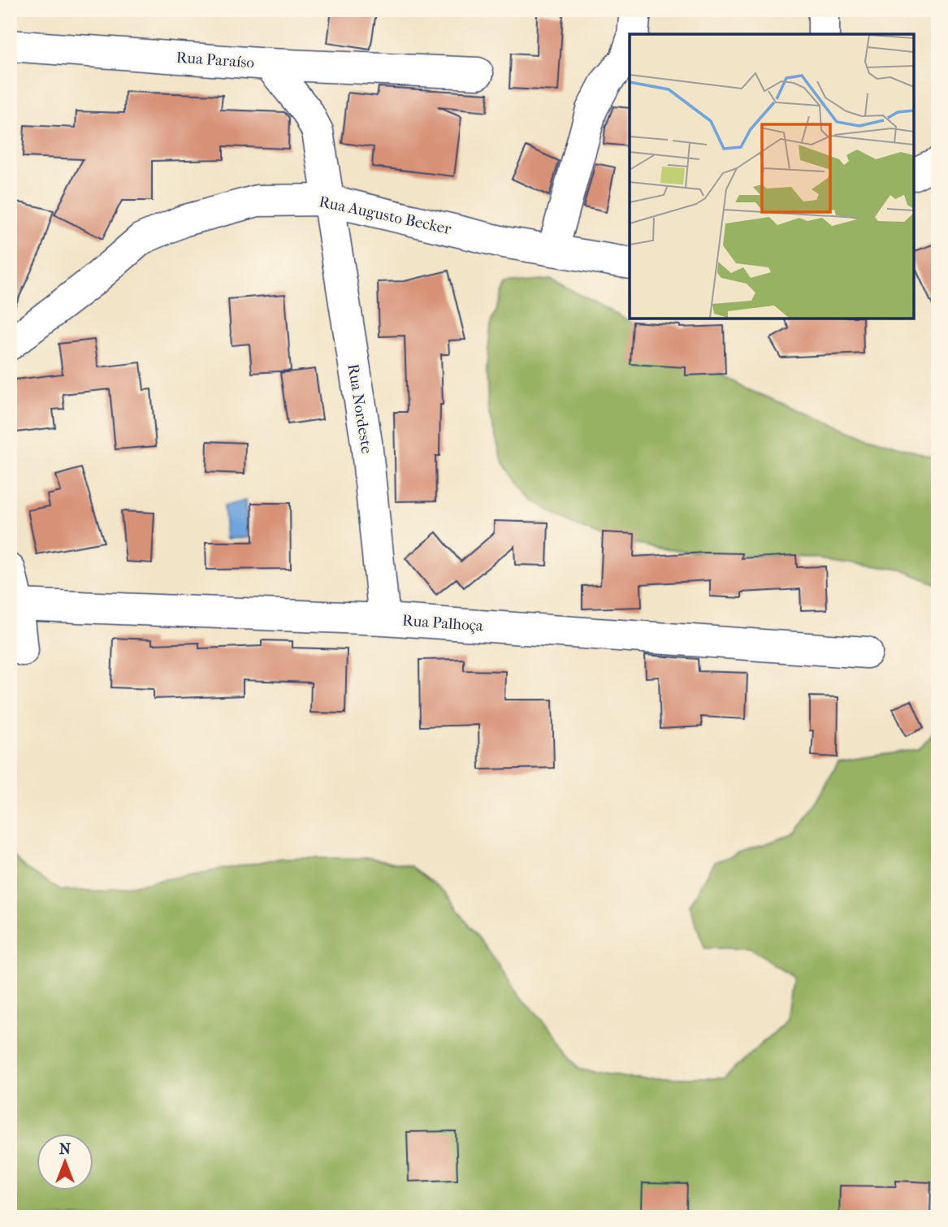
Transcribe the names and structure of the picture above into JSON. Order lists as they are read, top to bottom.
{
  "streets": {
    "street": [
      "Rua Paraíso",
      "Rua Augusto Becker",
      "Rua Nordeste",
      "Rua Palhoça"
    ]
  },
  "crossings": [
    ["Rua Paraíso", "Rua Augusto Becker"],
    ["Rua Paraíso", "Rua Nordeste"],
    ["Rua Augusto Becker", "Rua Nordeste"],
    ["Rua Nordeste", "Rua Palhoça"]
  ],
  "north": "top"
}
